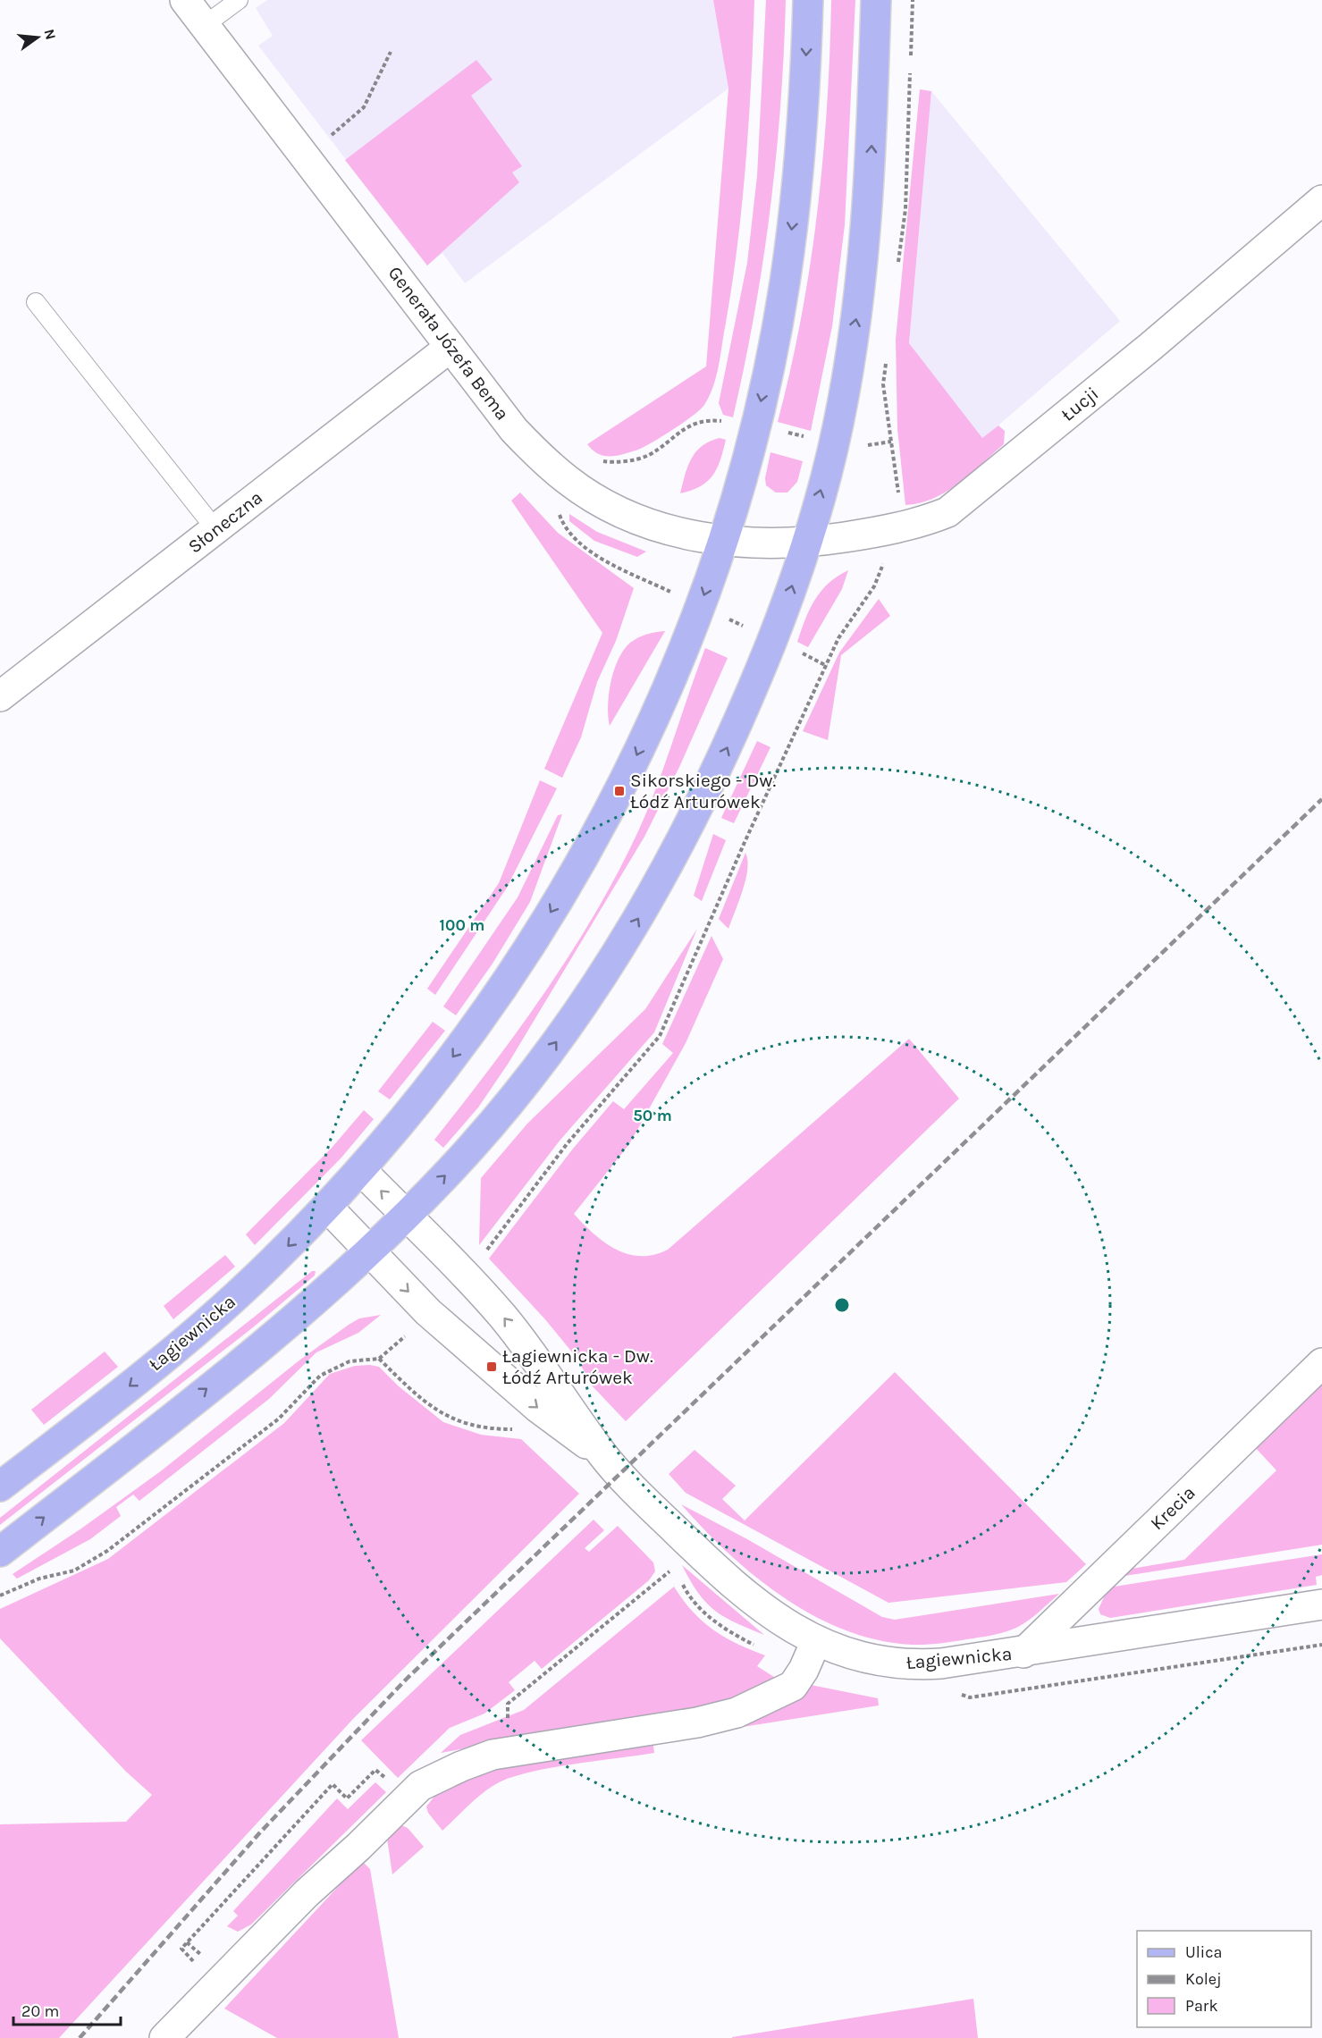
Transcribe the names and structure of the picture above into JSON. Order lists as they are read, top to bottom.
{
  "streets": {
    "main road": ["Łagiewnicka"],
    "street": [
      "Generała Józefa Bema",
      "Łucji",
      "Słoneczna",
      "Krecia"
    ]
  },
  "crossings": [
    ["Generała Józefa Bema", "Łucji"],
    ["Generała Józefa Bema", "Słoneczna"],
    ["Łagiewnicka", "Krecia"]
  ],
  "places": {
    "transit": ["Sikorskiego - Dw. Łódź Arturówek", "Łagiewnicka - Dw. Łódź Arturówek"]
  },
  "legend": ["Ulica", "Kolej", "Park"],
  "scale_bar": "20 m",
  "north": "right",
  "rings": ["100 m", "50 m"]
}
